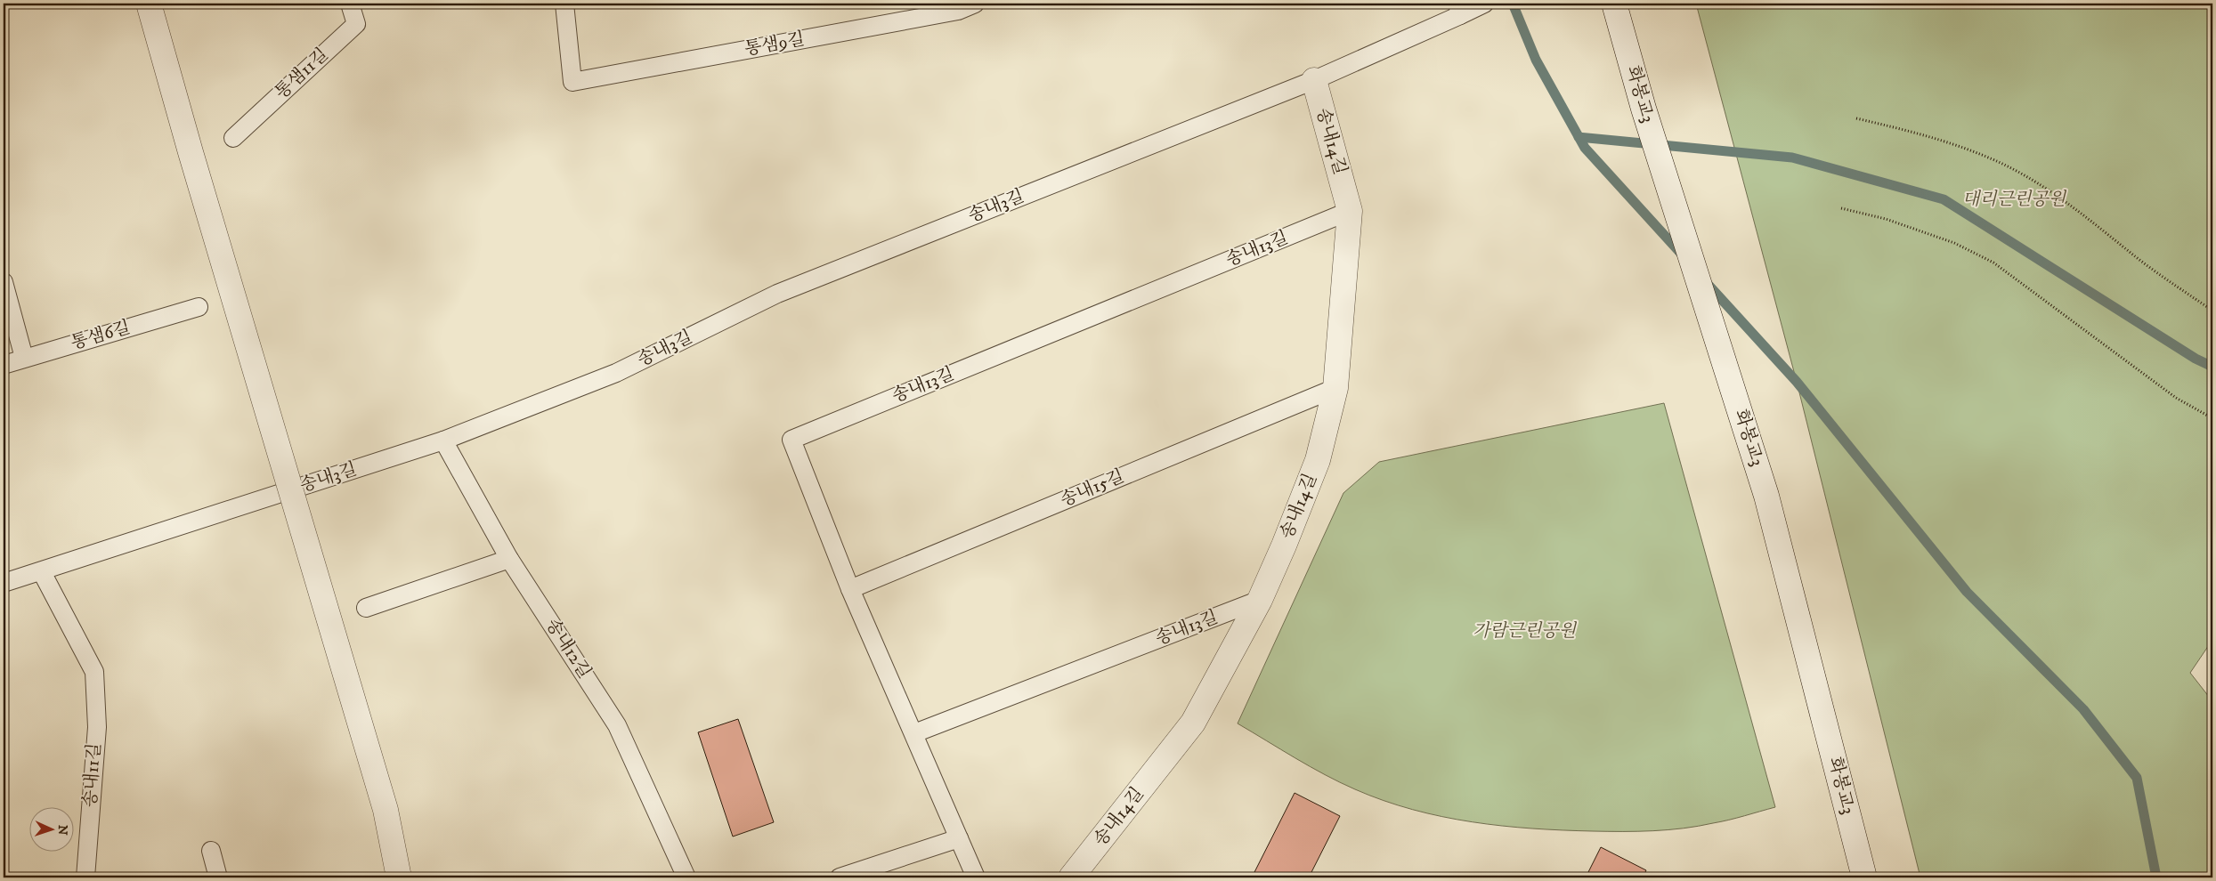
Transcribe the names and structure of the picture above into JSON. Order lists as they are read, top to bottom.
{
  "streets": {
    "street": ["화봉교3", "송내14길"],
    "lane": [
      "통샘9길",
      "통샘11길",
      "송내3길",
      "송내13길",
      "통샘6길",
      "송내15길",
      "송내12길",
      "송내11길"
    ]
  },
  "crossings": [
    ["송내14길", "송내3길"],
    ["송내14길", "송내13길"],
    ["송내14길", "송내15길"],
    ["송내3길", "송내12길"],
    ["송내3길", "송내11길"],
    ["송내13길", "송내15길"]
  ],
  "parks": ["대리근린공원", "가람근린공원"],
  "north": "right"
}
